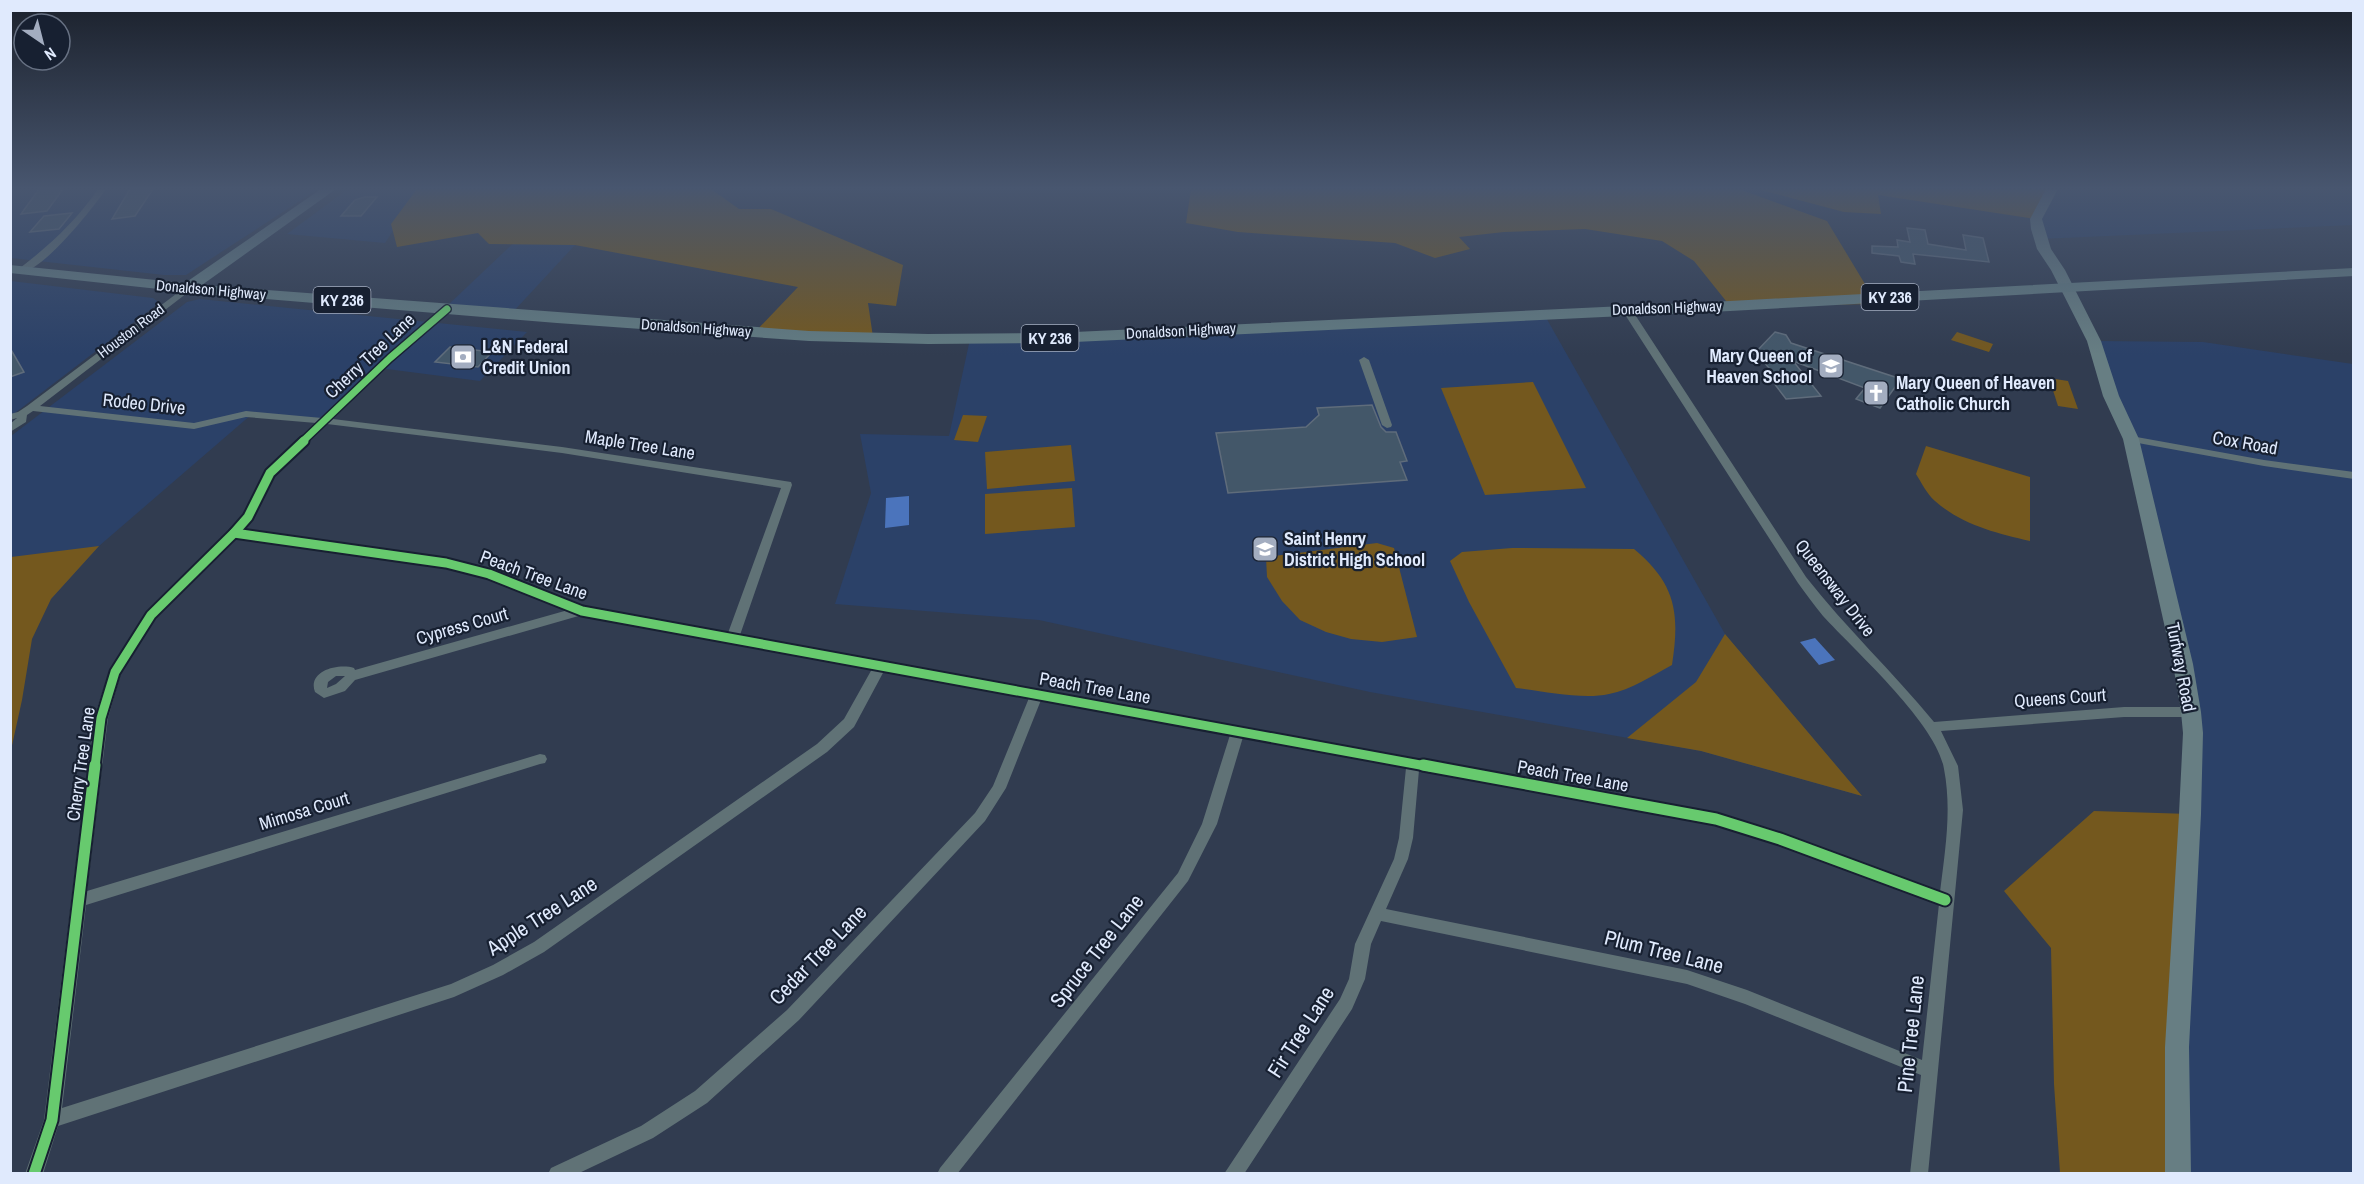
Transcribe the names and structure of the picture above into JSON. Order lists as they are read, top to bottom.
{
  "streets": {
    "main road": [
      "Donaldson Highway",
      "KY 236",
      "Houston Road",
      "Turfway Road"
    ],
    "street": [
      "Cherry Tree Lane",
      "Rodeo Drive",
      "Cox Road",
      "Maple Tree Lane",
      "Peach Tree Lane",
      "Queensway Drive",
      "Cypress Court",
      "Queens Court",
      "Mimosa Court",
      "Apple Tree Lane",
      "Spruce Tree Lane",
      "Plum Tree Lane",
      "Cedar Tree Lane",
      "Fir Tree Lane",
      "Pine Tree Lane"
    ]
  },
  "crossings": [
    ["Donaldson Highway", "Houston Road"],
    ["Donaldson Highway", "Cherry Tree Lane"],
    ["Donaldson Highway", "Queensway Drive"],
    ["Donaldson Highway", "Turfway Road"],
    ["Houston Road", "Rodeo Drive"],
    ["Cherry Tree Lane", "Rodeo Drive"],
    ["Cherry Tree Lane", "Maple Tree Lane"],
    ["Cherry Tree Lane", "Peach Tree Lane"],
    ["Cherry Tree Lane", "Mimosa Court"],
    ["Cherry Tree Lane", "Apple Tree Lane"],
    ["Rodeo Drive", "Maple Tree Lane"],
    ["Cox Road", "Turfway Road"],
    ["Maple Tree Lane", "Peach Tree Lane"],
    ["Peach Tree Lane", "Queensway Drive"],
    ["Peach Tree Lane", "Cypress Court"],
    ["Peach Tree Lane", "Apple Tree Lane"],
    ["Peach Tree Lane", "Spruce Tree Lane"],
    ["Peach Tree Lane", "Cedar Tree Lane"],
    ["Peach Tree Lane", "Fir Tree Lane"],
    ["Peach Tree Lane", "Pine Tree Lane"],
    ["Queensway Drive", "Queens Court"],
    ["Queensway Drive", "Pine Tree Lane"],
    ["Turfway Road", "Queens Court"],
    ["Plum Tree Lane", "Fir Tree Lane"],
    ["Plum Tree Lane", "Pine Tree Lane"]
  ],
  "places": {
    "bank": ["L&N Federal Credit Union"],
    "school or university": ["Mary Queen of Heaven School", "Saint Henry District High School"],
    "church": ["Mary Queen of Heaven Catholic Church"]
  },
  "north": "bottom right"
}
